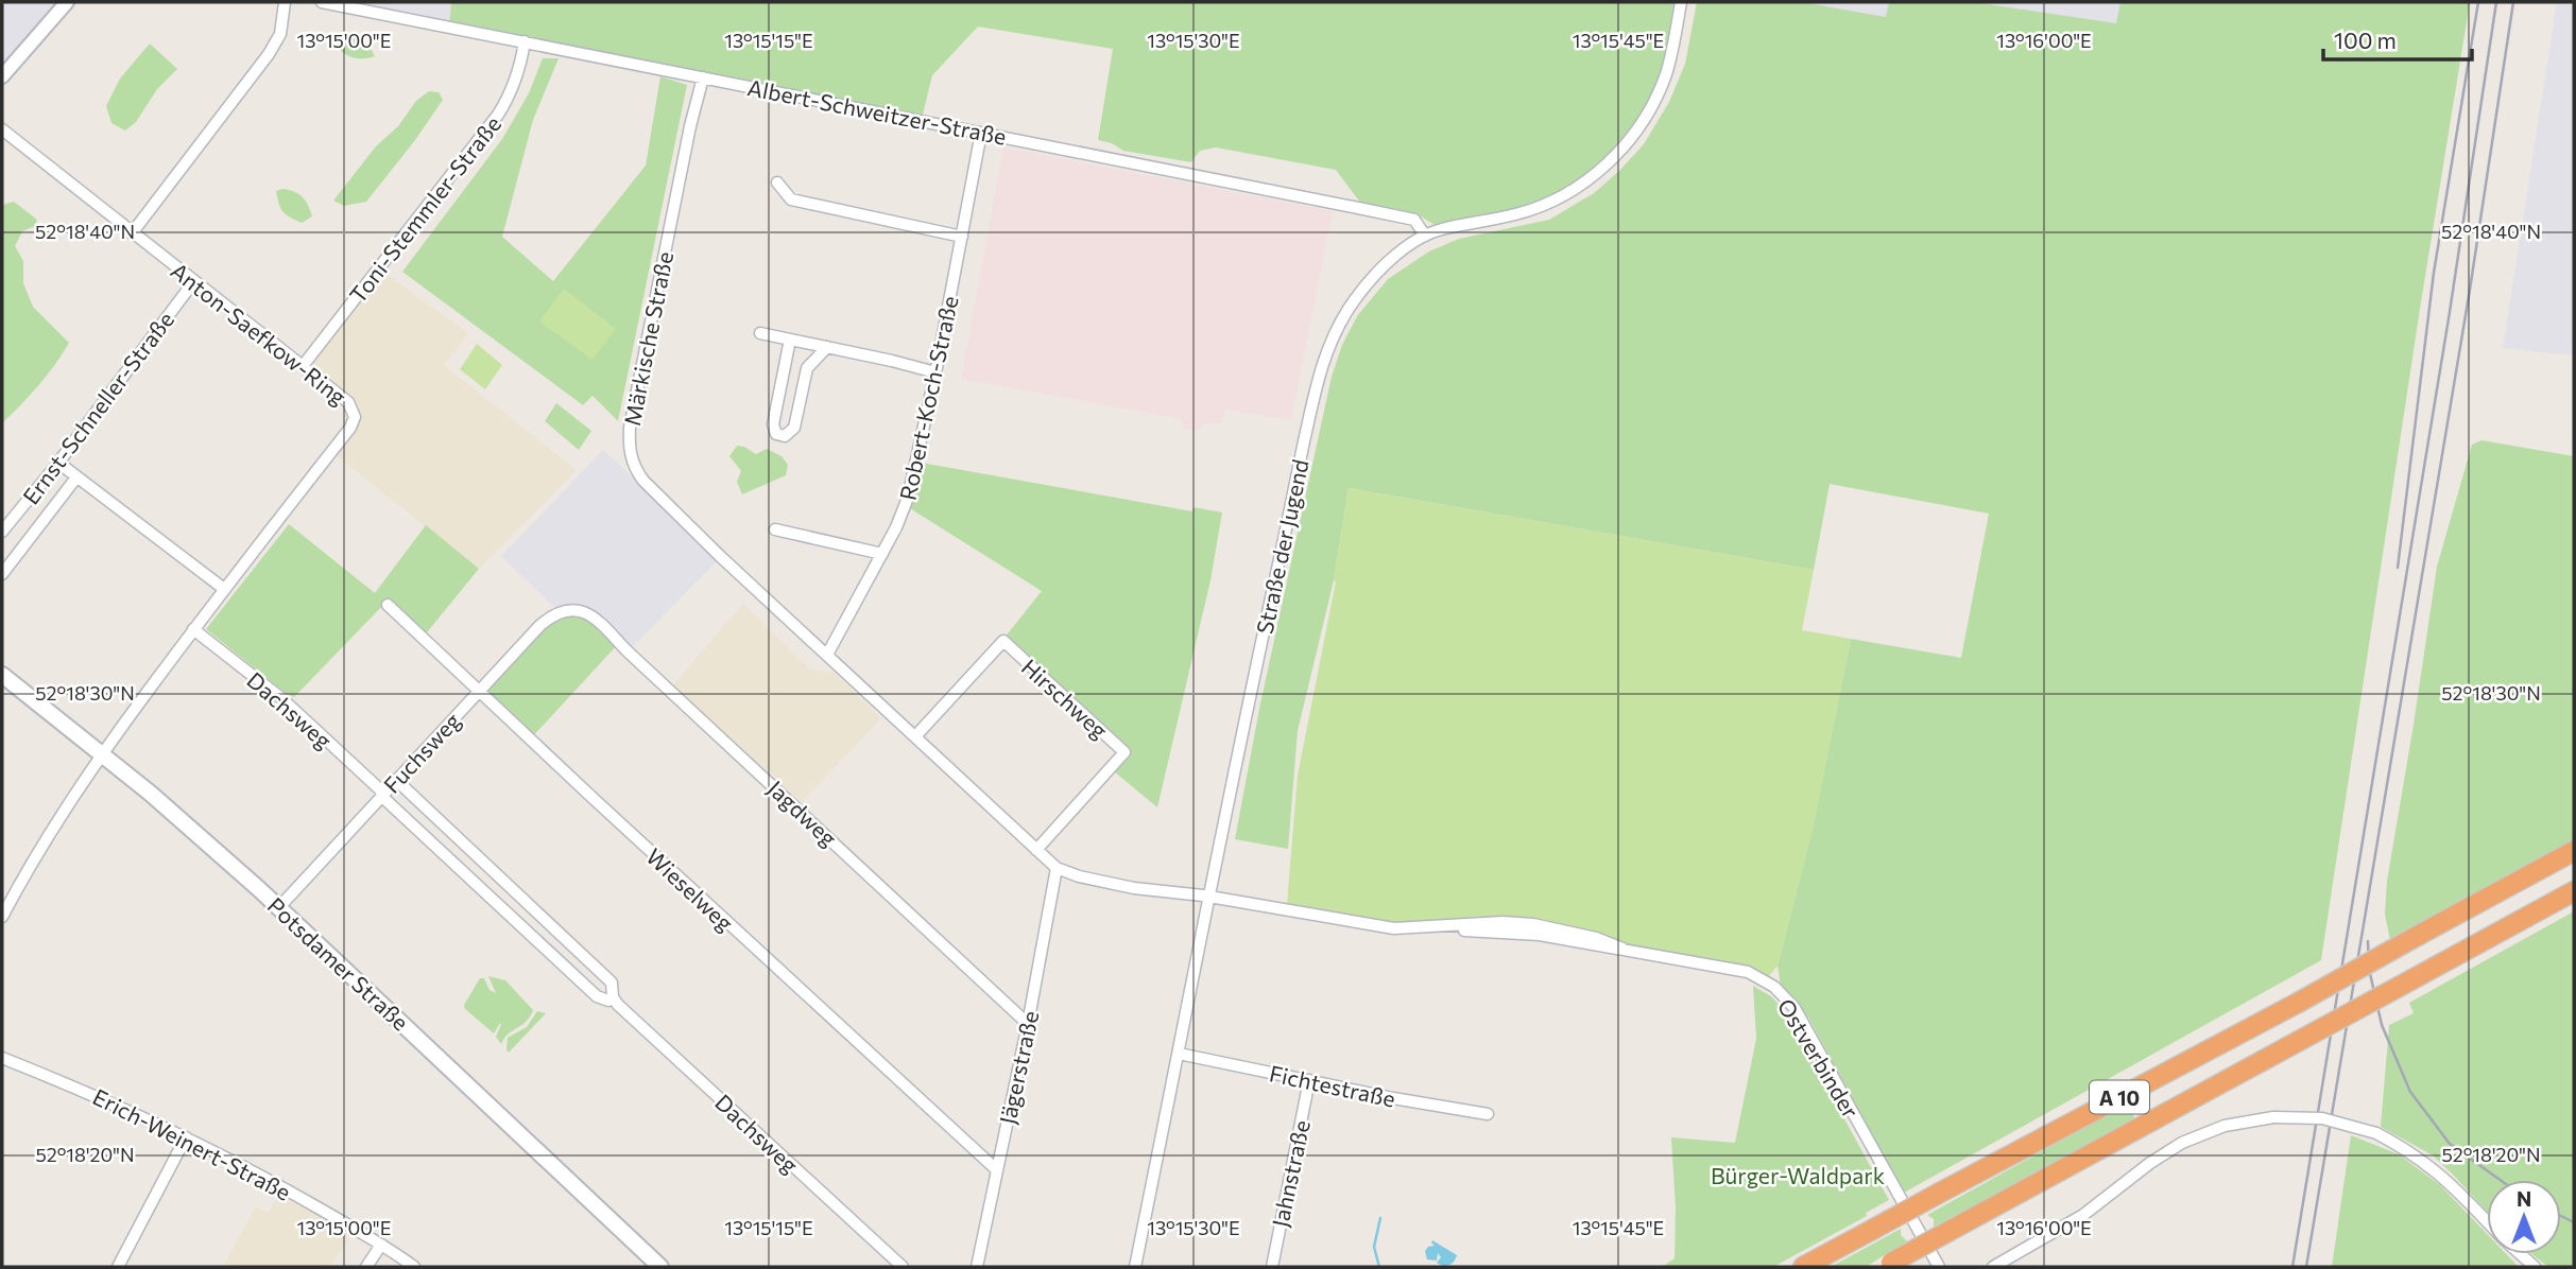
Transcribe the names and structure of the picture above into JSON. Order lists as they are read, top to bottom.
{
  "streets": {
    "highway": ["A 10"],
    "main road": ["Potsdamer Straße"],
    "street": [
      "Albert-Schweitzer-Straße",
      "Toni-Stemmler-Straße",
      "Anton-Saefkow-Ring",
      "Märkische Straße",
      "Robert-Koch-Straße",
      "Ernst-Schneller-Straße",
      "Straße der Jugend",
      "Hirschweg",
      "Dachsweg",
      "Fuchsweg",
      "Jagdweg",
      "Wieselweg",
      "Ostverbinder",
      "Jägerstraße",
      "Fichtestraße",
      "Erich-Weinert-Straße",
      "Jahnstraße"
    ]
  },
  "crossings": [
    ["Albert-Schweitzer-Straße", "Toni-Stemmler-Straße"],
    ["Albert-Schweitzer-Straße", "Märkische Straße"],
    ["Albert-Schweitzer-Straße", "Robert-Koch-Straße"],
    ["Albert-Schweitzer-Straße", "Straße der Jugend"],
    ["Toni-Stemmler-Straße", "Anton-Saefkow-Ring"],
    ["Anton-Saefkow-Ring", "Ernst-Schneller-Straße"],
    ["Anton-Saefkow-Ring", "Dachsweg"],
    ["Anton-Saefkow-Ring", "Potsdamer Straße"],
    ["Märkische Straße", "Robert-Koch-Straße"],
    ["Straße der Jugend", "Ostverbinder"],
    ["Straße der Jugend", "Fichtestraße"],
    ["Dachsweg", "Fuchsweg"],
    ["Fuchsweg", "Jagdweg"],
    ["Fuchsweg", "Wieselweg"],
    ["Fuchsweg", "Potsdamer Straße"],
    ["Jagdweg", "Jägerstraße"],
    ["Wieselweg", "Jägerstraße"],
    ["Fichtestraße", "Jahnstraße"]
  ],
  "parks": ["Bürger-Waldpark"],
  "scale_bar": "100 m",
  "north": "top",
  "coordinates": [
    "13°15'00\"E",
    "13°15'15\"E",
    "13°15'30\"E",
    "13°15'45\"E",
    "13°16'00\"E",
    "52°18'40\"N",
    "52°18'30\"N",
    "52°18'20\"N"
  ]
}
